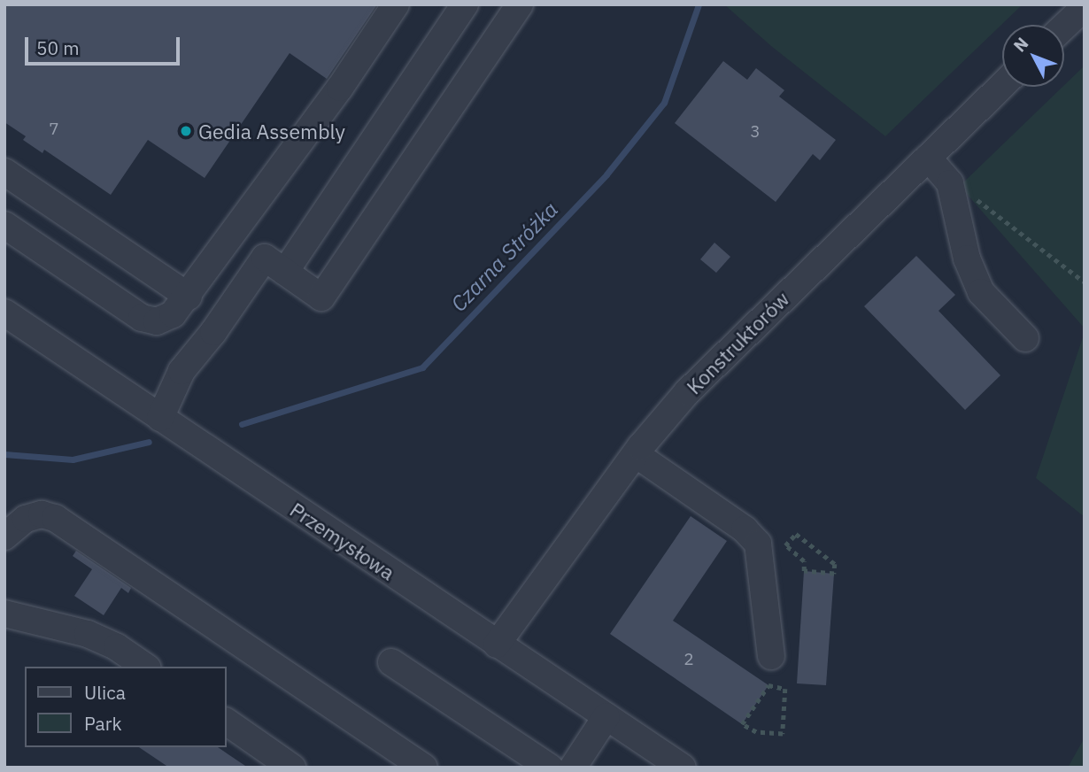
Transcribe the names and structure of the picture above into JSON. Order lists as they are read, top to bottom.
{
  "streets": {
    "street": ["Konstruktorów", "Przemysłowa"]
  },
  "crossings": [
    ["Konstruktorów", "Przemysłowa"]
  ],
  "water": ["Czarna Stróżka"],
  "places": ["Gedia Assembly"],
  "house_numbers": ["7", "3", "2"],
  "legend": ["Ulica", "Park"],
  "scale_bar": "50 m",
  "north": "top left"
}
